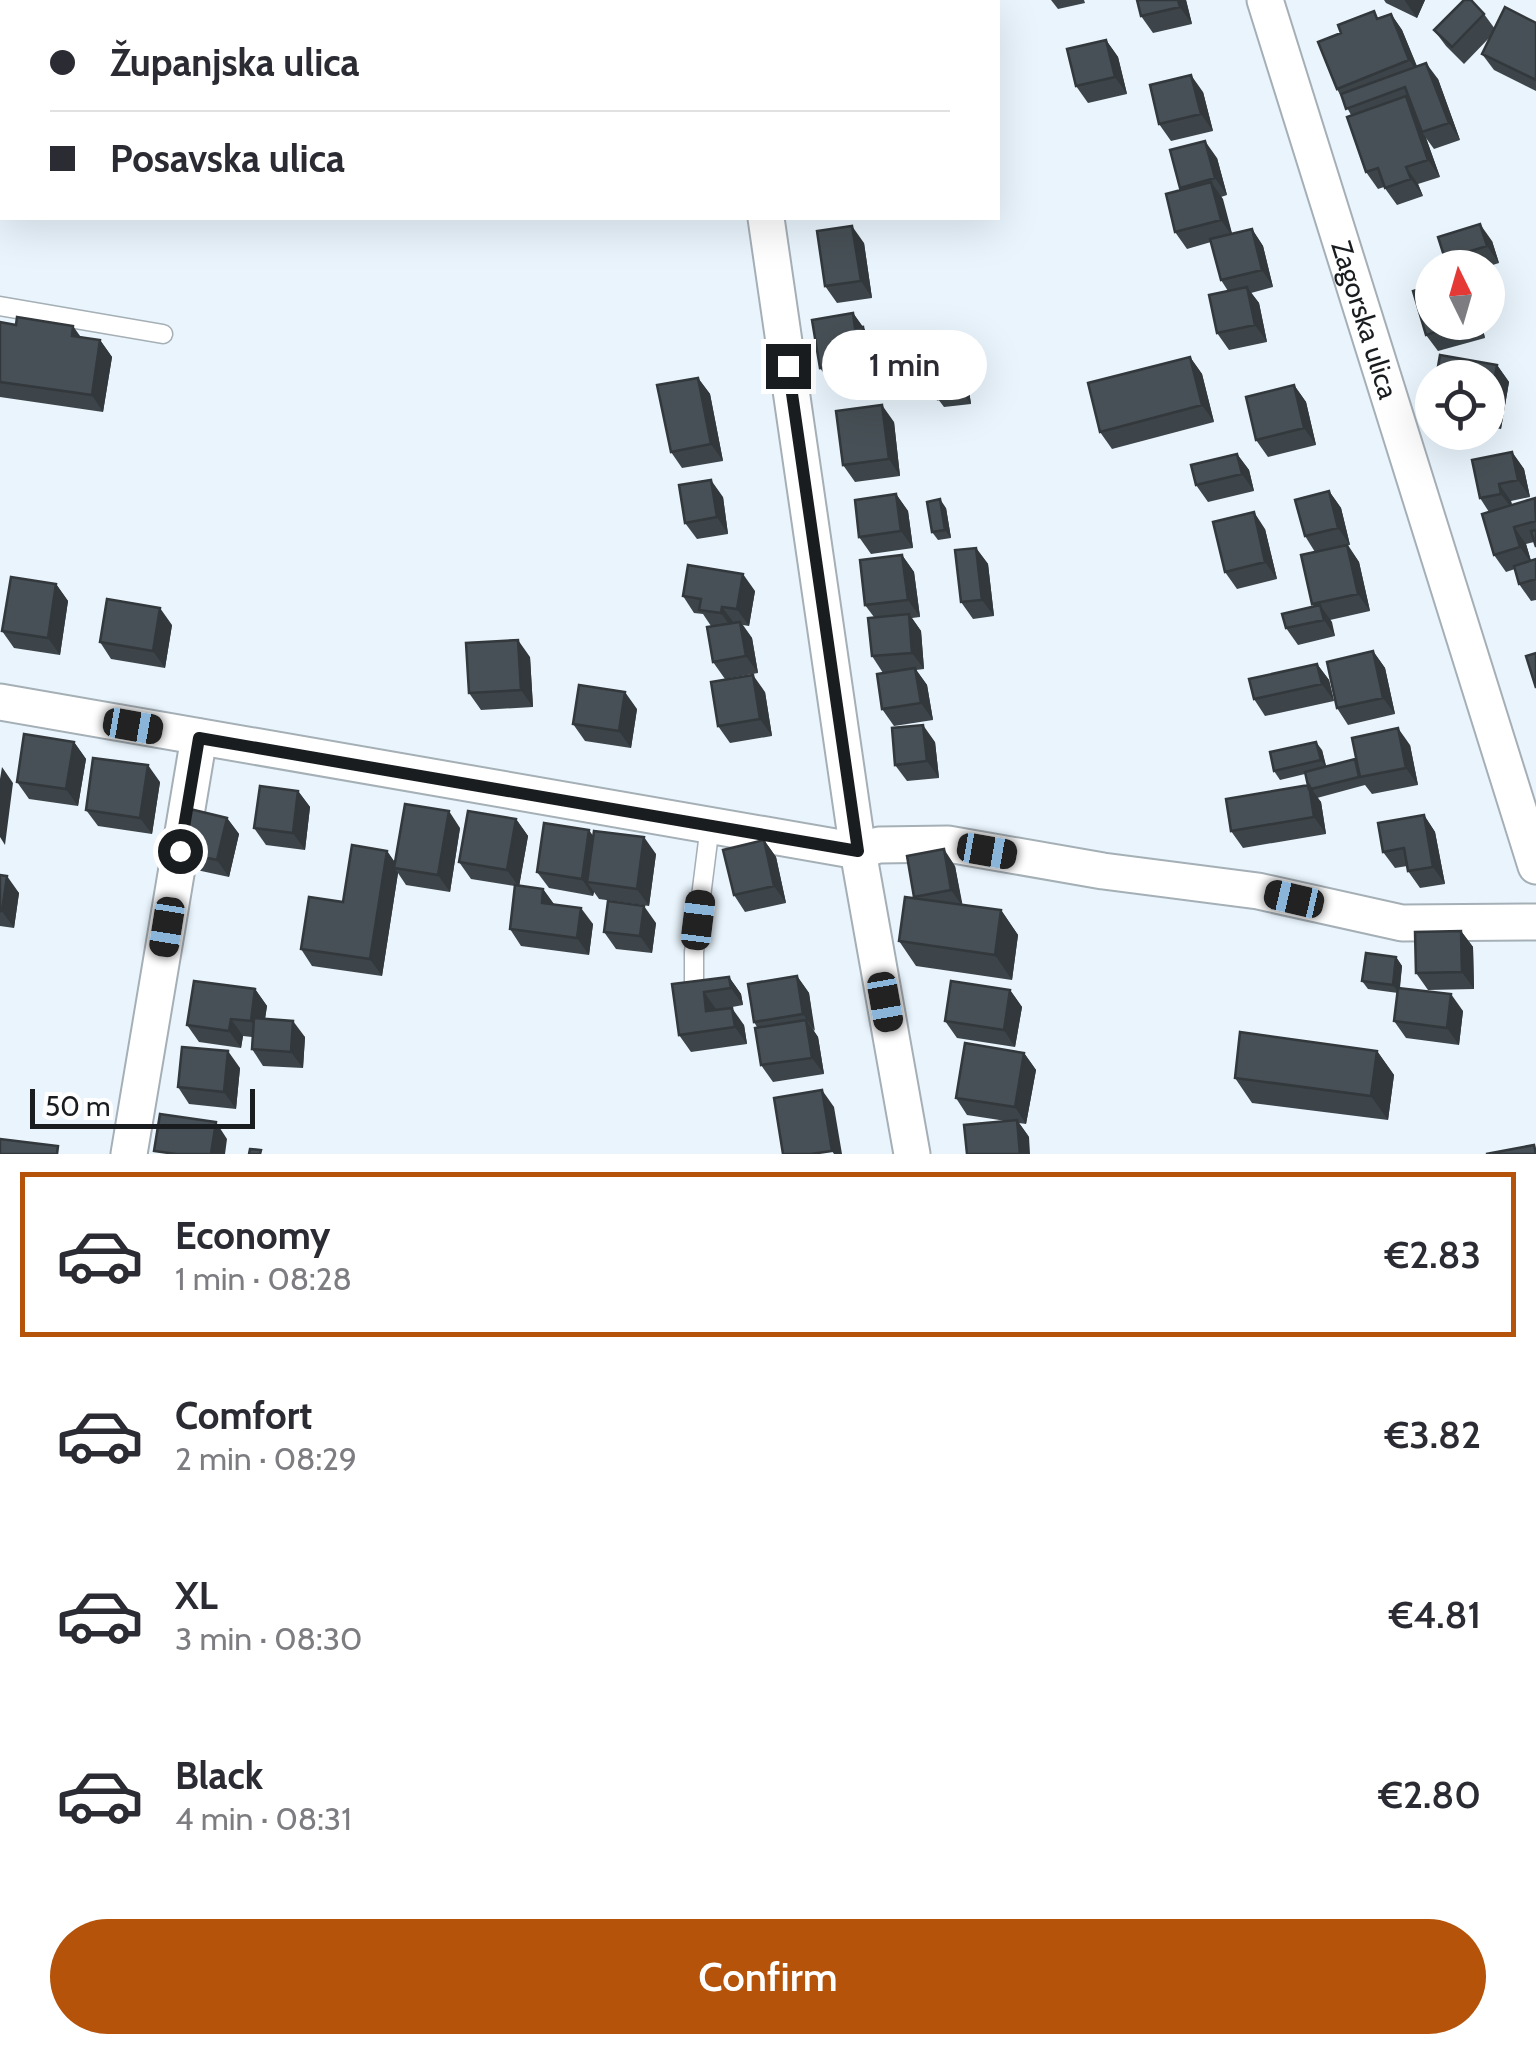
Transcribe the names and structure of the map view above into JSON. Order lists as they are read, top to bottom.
{
  "streets": {
    "street": ["Zagorska ulica"]
  },
  "scale_bar": "50 m",
  "north": "top",
  "page": {
    "banner": ["Županjska ulica", "Posavska ulica"],
    "bubble": "1 min",
    "scale": "50 m",
    "list": [
      {
        "name": "Economy",
        "note": "1 min · 08:28",
        "value": "€2.83"
      },
      {
        "name": "Comfort",
        "note": "2 min · 08:29",
        "value": "€3.82"
      },
      {
        "name": "XL",
        "note": "3 min · 08:30",
        "value": "€4.81"
      },
      {
        "name": "Black",
        "note": "4 min · 08:31",
        "value": "€2.80"
      }
    ],
    "buttons": "Confirm"
  }
}
